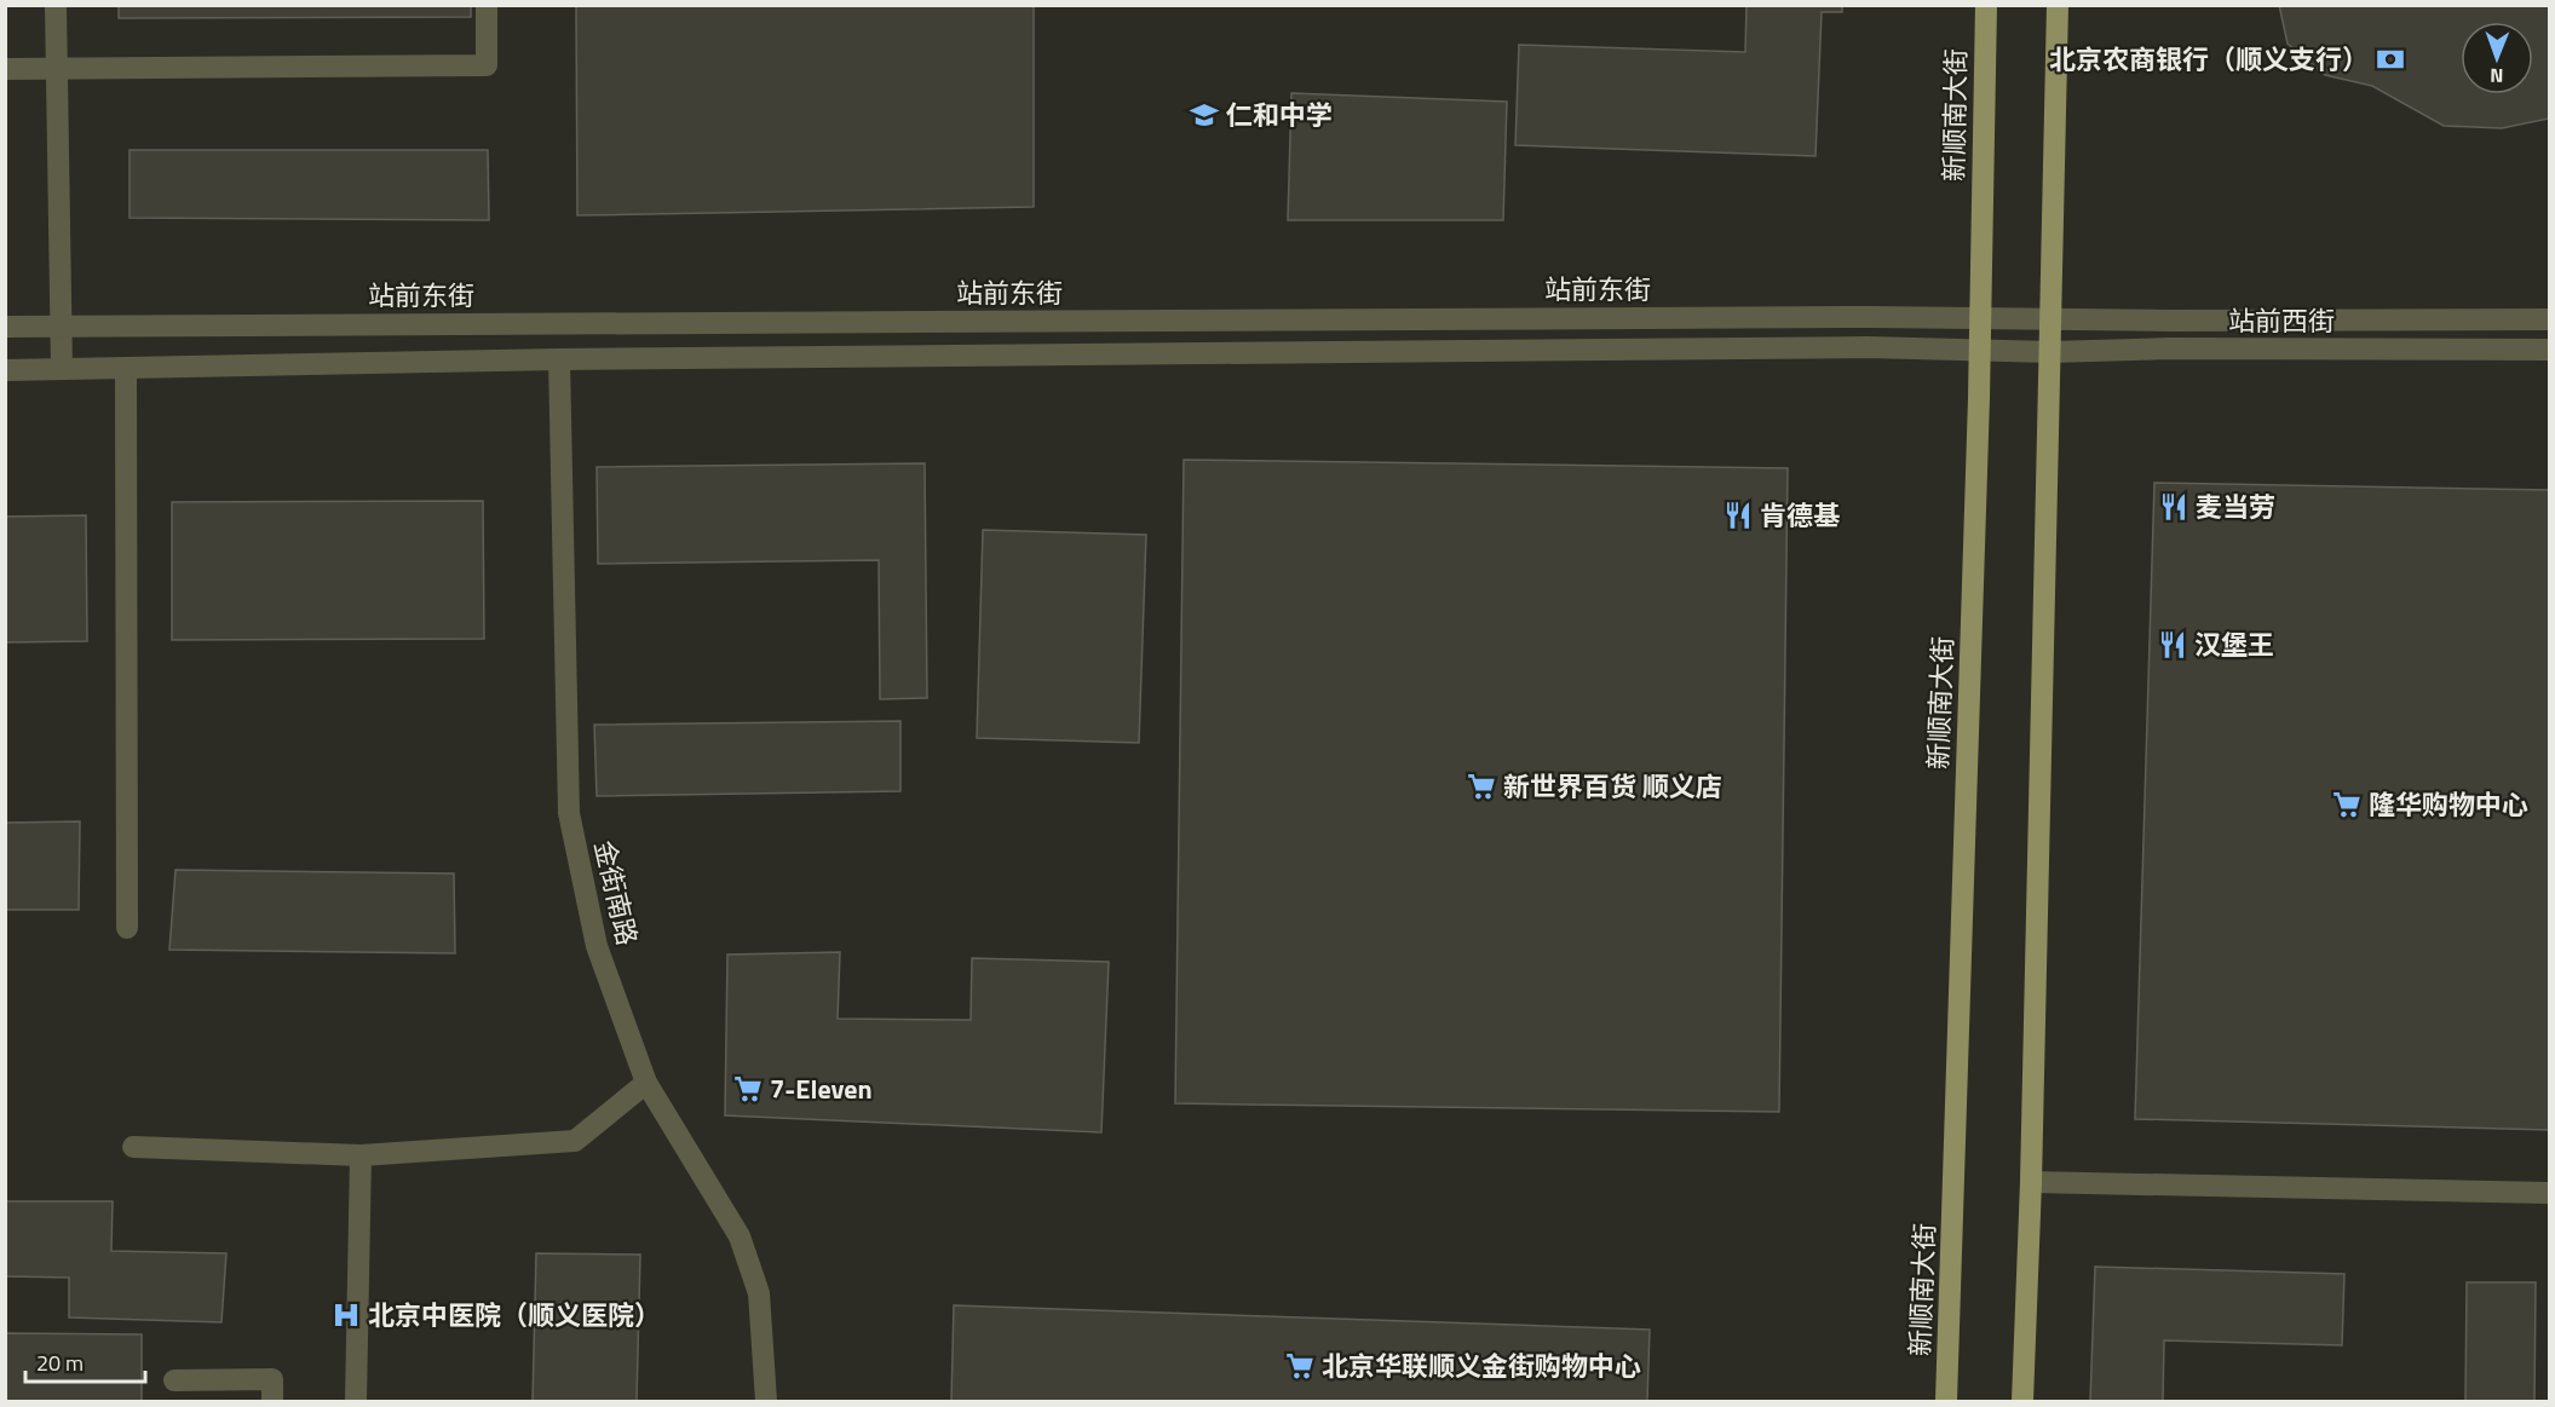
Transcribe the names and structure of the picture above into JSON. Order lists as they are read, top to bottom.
{
  "streets": {
    "main road": ["新顺南大街"],
    "street": ["站前东街", "站前西街", "金街南路"]
  },
  "crossings": [
    ["新顺南大街", "站前东街"],
    ["新顺南大街", "站前西街"],
    ["站前东街", "站前西街"]
  ],
  "places": {
    "bank": ["北京农商银行（顺义支行）"],
    "school or university": ["仁和中学"],
    "restaurant": ["麦当劳", "肯德基", "汉堡王"],
    "supermarket": [
      "新世界百货 顺义店",
      "隆华购物中心",
      "7-Eleven",
      "北京华联顺义金街购物中心"
    ],
    "hospital": ["北京中医院（顺义医院）"]
  },
  "scale_bar": "20 m",
  "north": "bottom"
}
